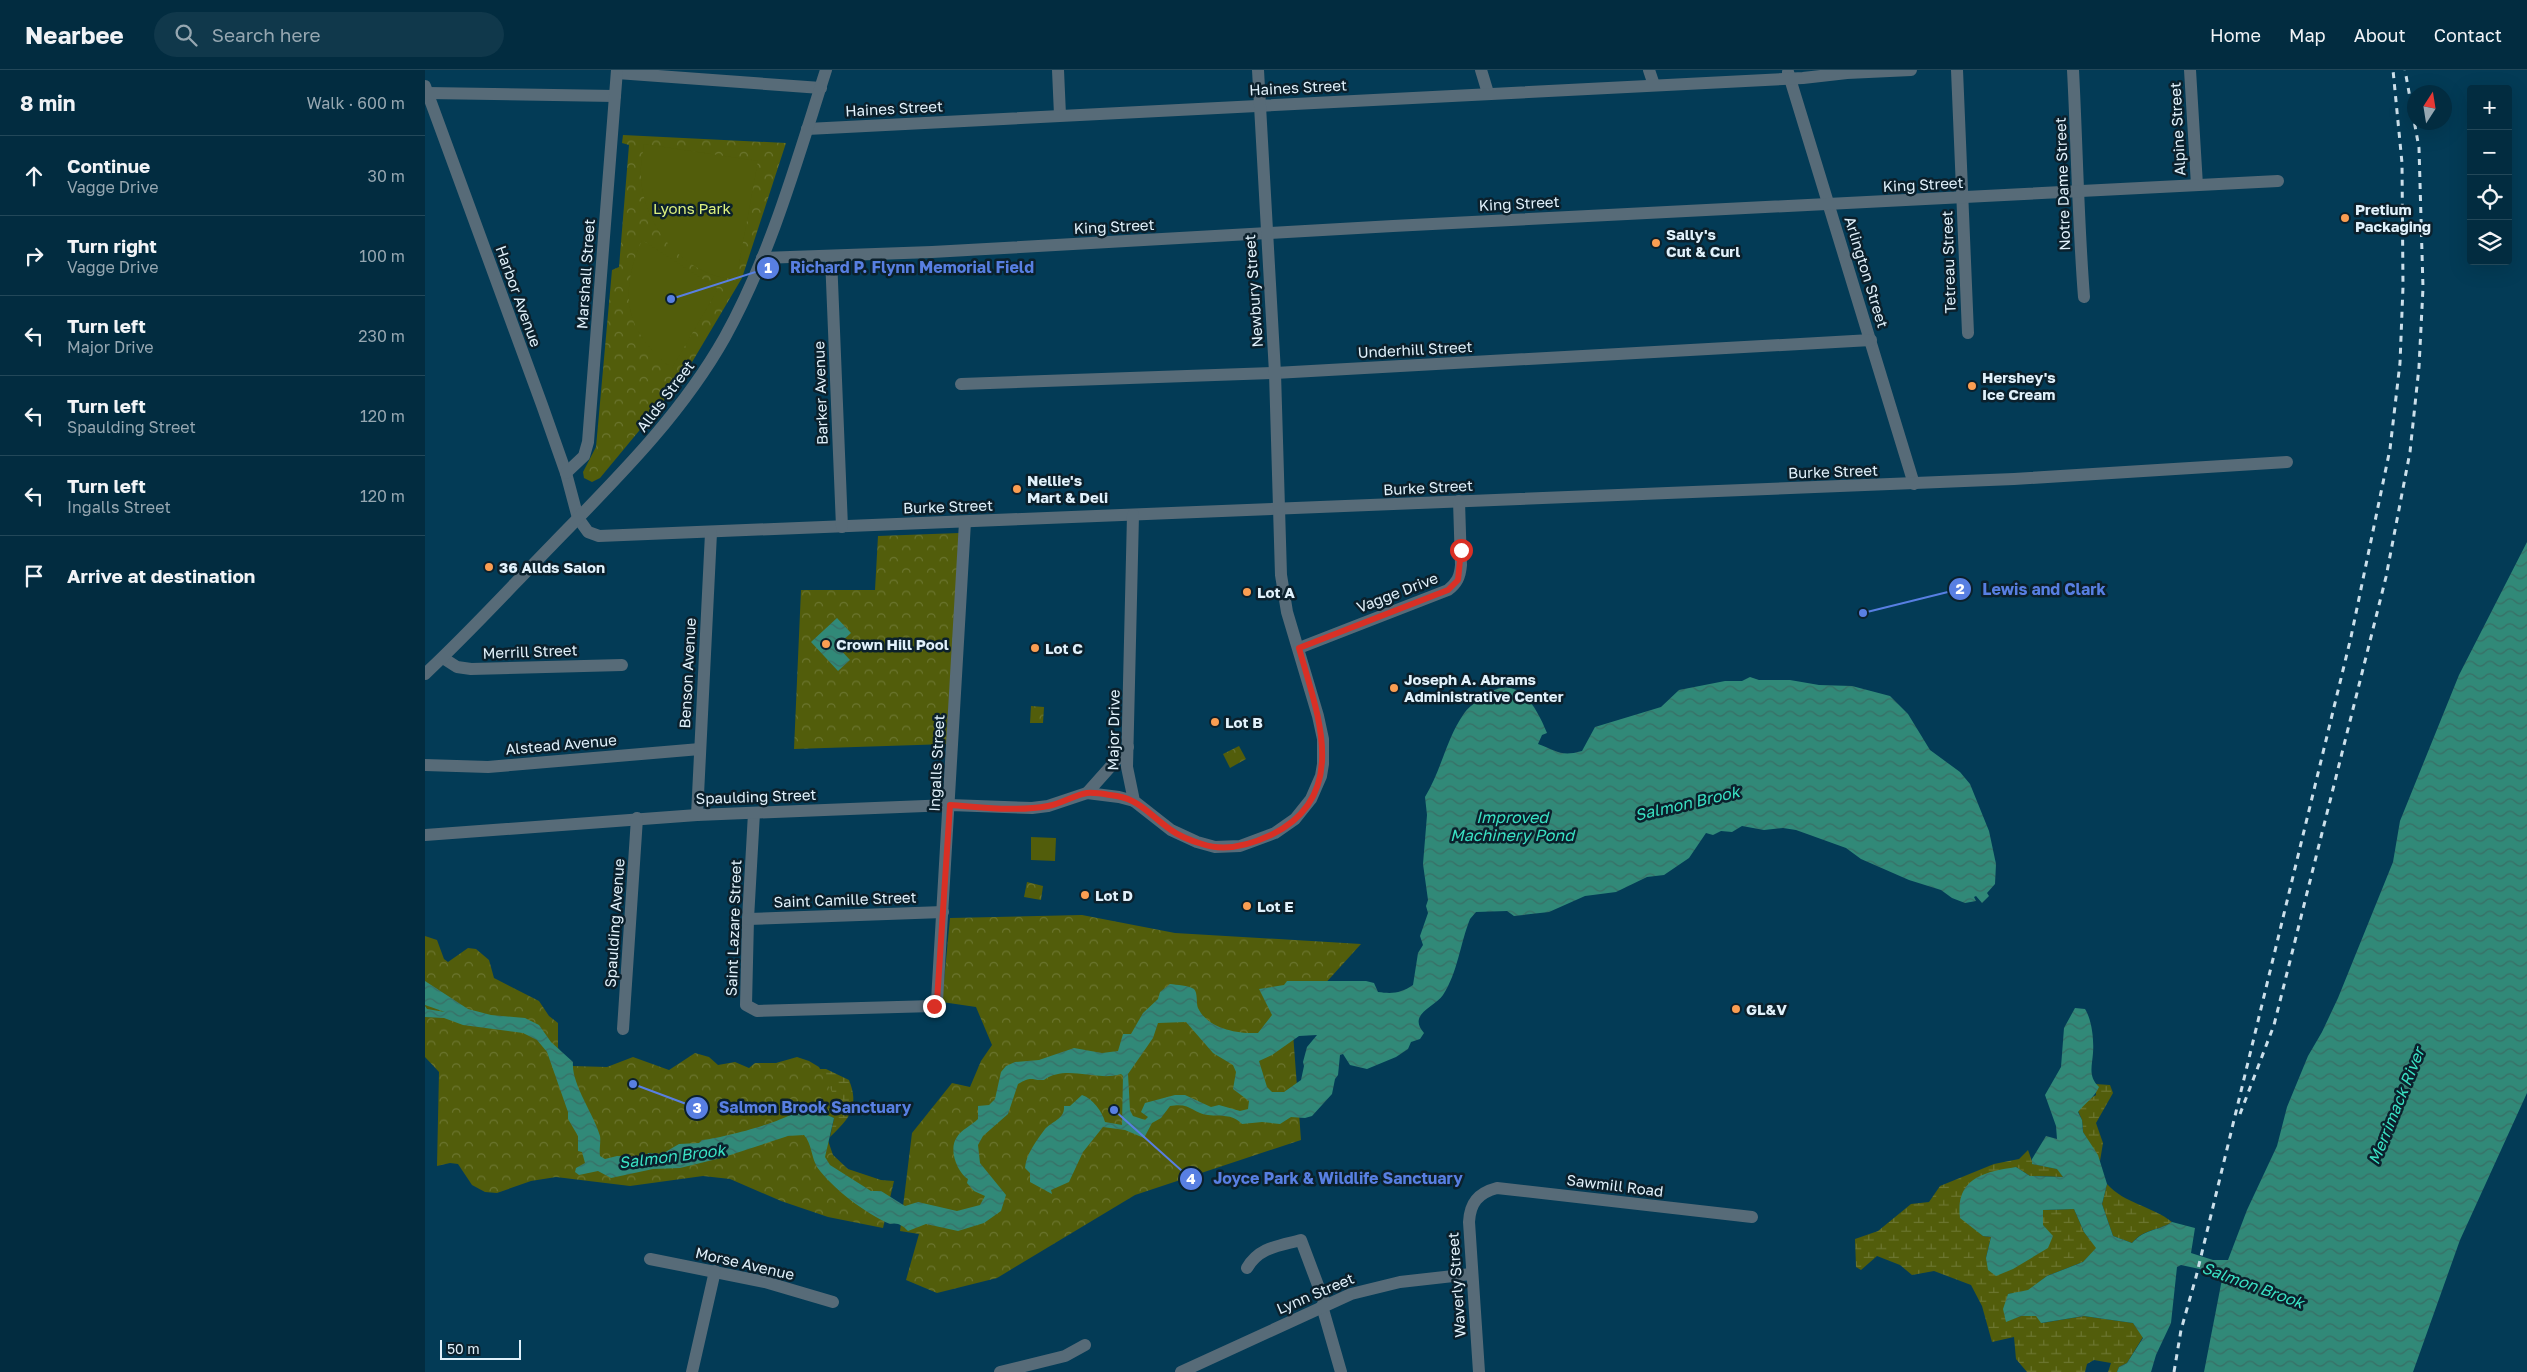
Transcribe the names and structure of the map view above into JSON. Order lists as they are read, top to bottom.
{
  "streets": {
    "street": [
      "Haines Street",
      "Alpine Street",
      "King Street",
      "Notre Dame Street",
      "Tetreau Street",
      "Arlington Street",
      "Marshall Street",
      "Newbury Street",
      "Harbor Avenue",
      "Underhill Street",
      "Barker Avenue",
      "Allds Street",
      "Burke Street",
      "Vagge Drive",
      "Merrill Street",
      "Benson Avenue",
      "Major Drive",
      "Alstead Avenue",
      "Ingalls Street",
      "Spaulding Street",
      "Saint Camille Street",
      "Spaulding Avenue",
      "Saint Lazare Street",
      "Sawmill Road",
      "Morse Avenue",
      "Waverly Street",
      "Lynn Street"
    ]
  },
  "crossings": [
    ["Haines Street", "Arlington Street"],
    ["Haines Street", "Newbury Street"],
    ["Haines Street", "Allds Street"],
    ["Alpine Street", "King Street"],
    ["King Street", "Notre Dame Street"],
    ["King Street", "Tetreau Street"],
    ["King Street", "Arlington Street"],
    ["King Street", "Newbury Street"],
    ["King Street", "Barker Avenue"],
    ["King Street", "Allds Street"],
    ["Arlington Street", "Underhill Street"],
    ["Arlington Street", "Burke Street"],
    ["Marshall Street", "Harbor Avenue"],
    ["Newbury Street", "Underhill Street"],
    ["Newbury Street", "Burke Street"],
    ["Harbor Avenue", "Allds Street"],
    ["Harbor Avenue", "Burke Street"],
    ["Barker Avenue", "Burke Street"],
    ["Allds Street", "Burke Street"],
    ["Allds Street", "Merrill Street"],
    ["Burke Street", "Vagge Drive"],
    ["Burke Street", "Benson Avenue"],
    ["Burke Street", "Major Drive"],
    ["Burke Street", "Ingalls Street"],
    ["Benson Avenue", "Alstead Avenue"],
    ["Benson Avenue", "Spaulding Street"],
    ["Major Drive", "Spaulding Street"],
    ["Ingalls Street", "Spaulding Street"],
    ["Ingalls Street", "Saint Camille Street"],
    ["Ingalls Street", "Saint Lazare Street"],
    ["Spaulding Street", "Spaulding Avenue"],
    ["Spaulding Street", "Saint Lazare Street"],
    ["Saint Camille Street", "Saint Lazare Street"],
    ["Sawmill Road", "Waverly Street"],
    ["Waverly Street", "Lynn Street"]
  ],
  "water": ["Salmon Brook", "Improved Machinery Pond", "Merrimack River"],
  "parks": ["Lyons Park"],
  "places": [
    "Pretium Packaging",
    "Sally's Cut & Curl",
    "Richard P. Flynn Memorial Field",
    "Hershey's Ice Cream",
    "Nellie's Mart & Deli",
    "36 Allds Salon",
    "Lot A",
    "Lewis and Clark",
    "Crown Hill Pool",
    "Lot C",
    "Joseph A. Abrams Administrative Center",
    "Lot B",
    "Lot D",
    "Lot E",
    "GL&V",
    "Salmon Brook Sanctuary",
    "Joyce Park & Wildlife Sanctuary"
  ],
  "scale_bar": "50 m",
  "north": "top",
  "page": {
    "header": "Nearbee",
    "search": "Search here",
    "nav": [
      "Home",
      "Map",
      "About",
      "Contact"
    ],
    "heading": ["8 min", "Walk · 600 m"],
    "map_buttons": ["+", "−"],
    "list": [
      ["Continue", "Vagge Drive", "30 m"],
      ["Turn right", "Vagge Drive", "100 m"],
      ["Turn left", "Major Drive", "230 m"],
      ["Turn left", "Spaulding Street", "120 m"],
      ["Turn left", "Ingalls Street", "120 m"],
      "Arrive at destination"
    ],
    "scale": "50 m"
  }
}
